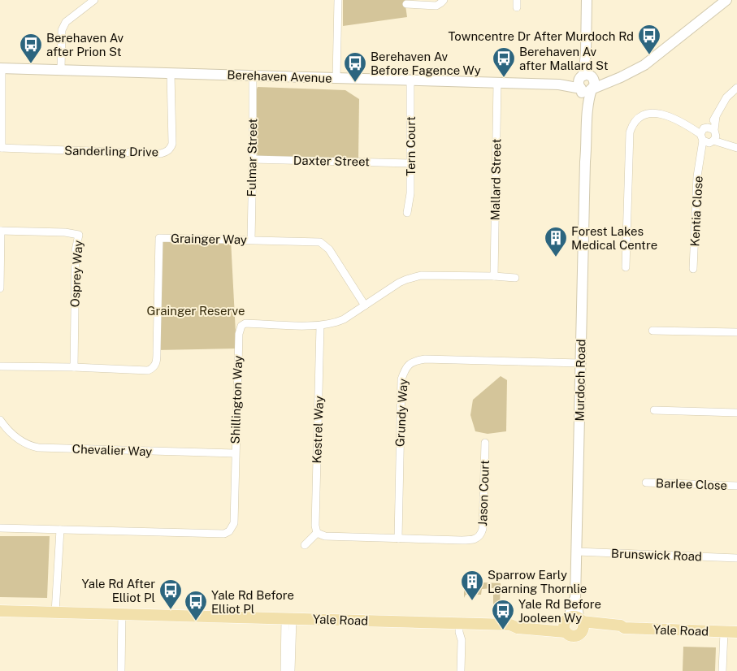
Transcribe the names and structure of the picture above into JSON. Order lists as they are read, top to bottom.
{
  "streets": {
    "main road": ["Yale Road"],
    "street": [
      "Berehaven Avenue",
      "Tern Court",
      "Sanderling Drive",
      "Fulmar Street",
      "Daxter Street",
      "Mallard Street",
      "Kentia Close",
      "Grainger Way",
      "Osprey Way",
      "Murdoch Road",
      "Shillington Way",
      "Grundy Way",
      "Kestrel Way",
      "Chevalier Way",
      "Barlee Close",
      "Jason Court",
      "Brunswick Road"
    ]
  },
  "crossings": [
    ["Berehaven Avenue", "Tern Court"],
    ["Berehaven Avenue", "Sanderling Drive"],
    ["Berehaven Avenue", "Fulmar Street"],
    ["Berehaven Avenue", "Mallard Street"],
    ["Berehaven Avenue", "Murdoch Road"],
    ["Tern Court", "Daxter Street"],
    ["Fulmar Street", "Daxter Street"],
    ["Fulmar Street", "Grainger Way"],
    ["Mallard Street", "Shillington Way"],
    ["Grainger Way", "Osprey Way"],
    ["Grainger Way", "Shillington Way"],
    ["Murdoch Road", "Grundy Way"],
    ["Murdoch Road", "Brunswick Road"],
    ["Murdoch Road", "Yale Road"],
    ["Shillington Way", "Kestrel Way"],
    ["Shillington Way", "Chevalier Way"],
    ["Grundy Way", "Jason Court"]
  ],
  "parks": ["Grainger Reserve"],
  "places": {
    "bus stop": [
      "Towncentre Dr After Murdoch Rd",
      "Berehaven Av after Prion St",
      "Berehaven Av after Mallard St",
      "Berehaven Av Before Fagence Wy",
      "Yale Rd After Elliot Pl",
      "Yale Rd Before Elliot Pl",
      "Yale Rd Before Jooleen Wy"
    ],
    "building": ["Forest Lakes Medical Centre", "Sparrow Early Learning Thornlie"]
  }
}
